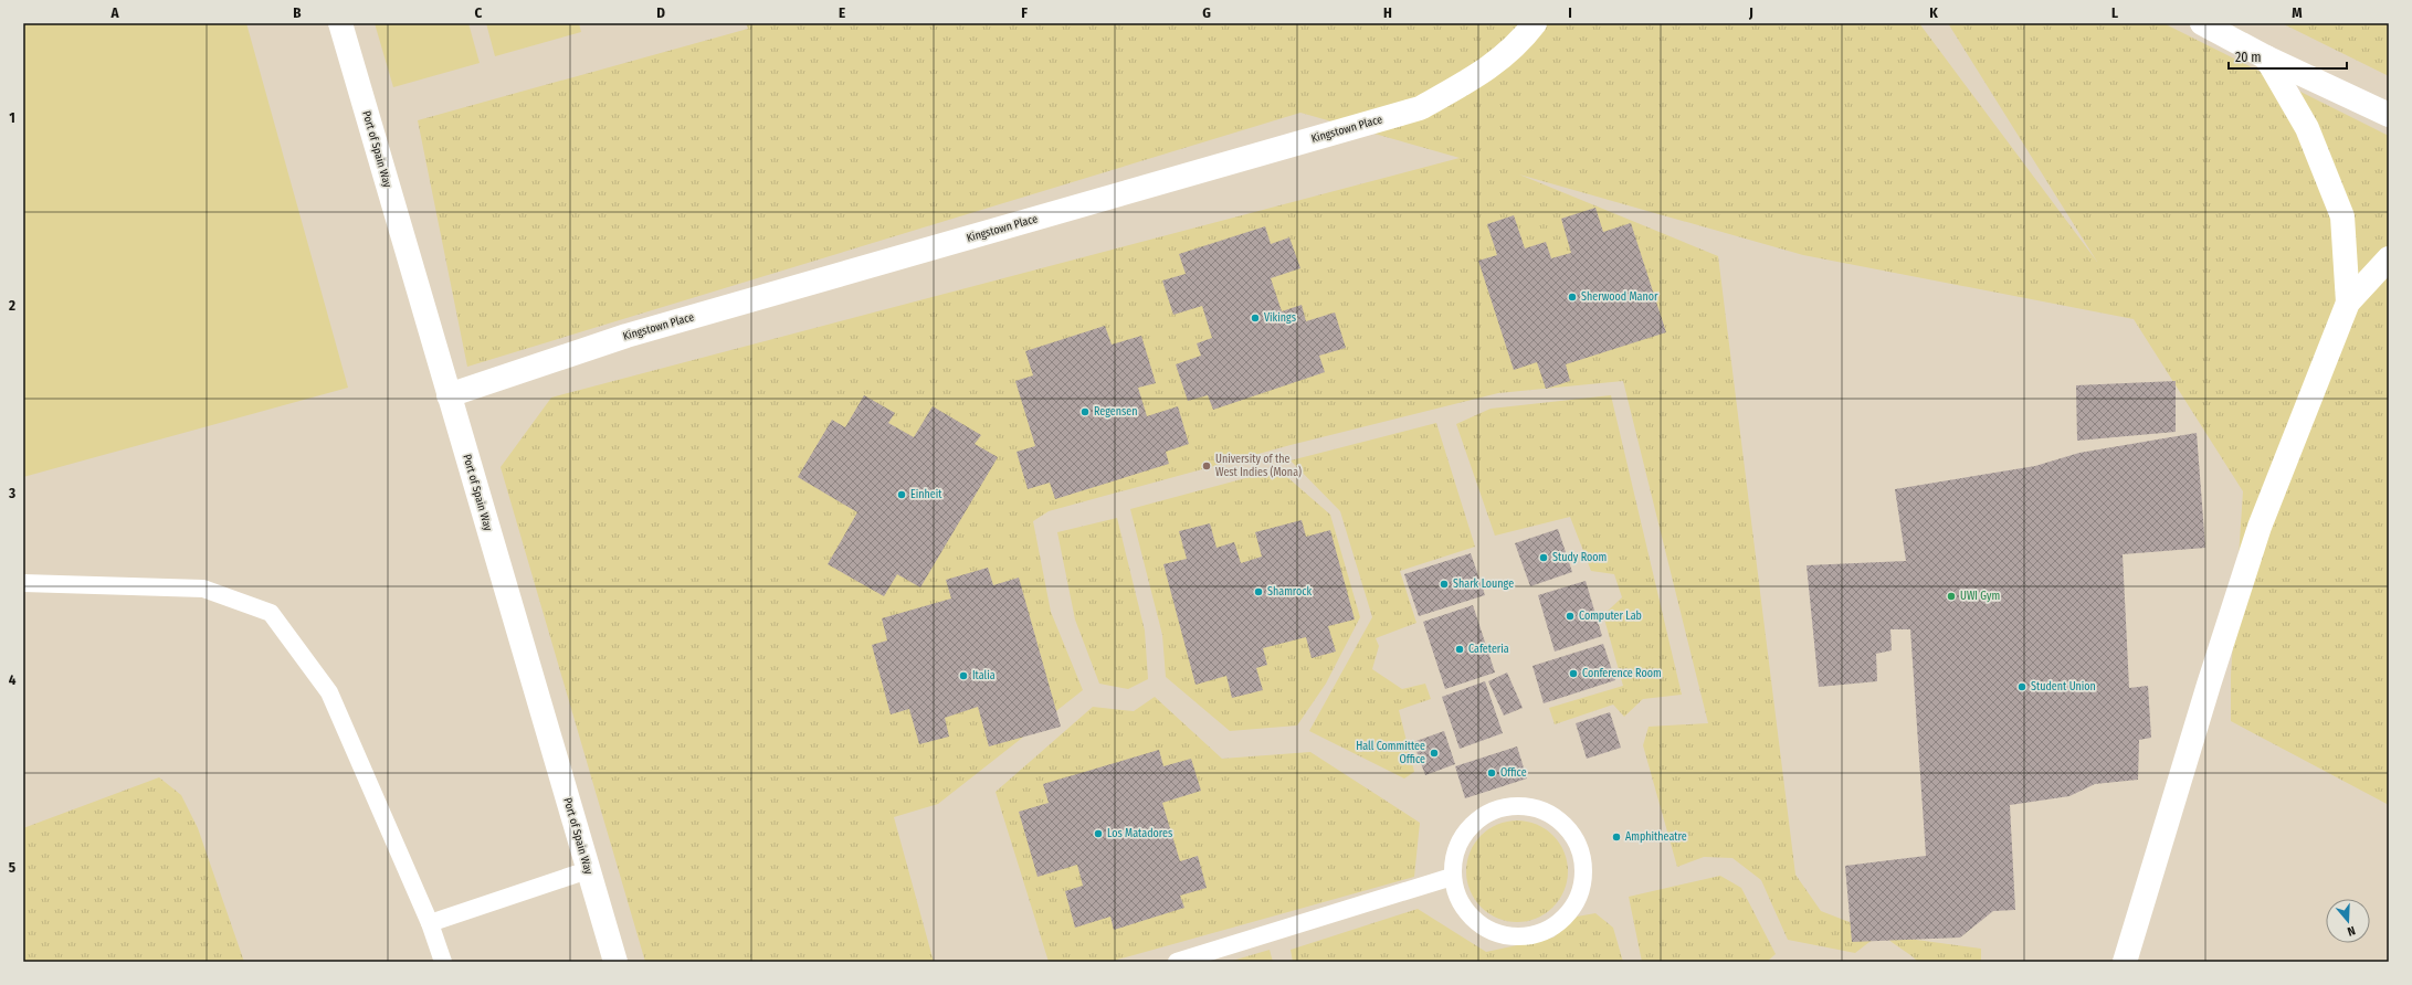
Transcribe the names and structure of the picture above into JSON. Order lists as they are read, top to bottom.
{
  "streets": {
    "street": ["Kingstown Place", "Port of Spain Way"]
  },
  "crossings": [
    ["Kingstown Place", "Port of Spain Way"]
  ],
  "places": [
    "Sherwood Manor",
    "Vikings",
    "Regensen",
    "University of the West Indies (Mona)",
    "Einheit",
    "Study Room",
    "Shark Lounge",
    "Shamrock",
    "UWI Gym",
    "Computer Lab",
    "Cafeteria",
    "Conference Room",
    "Italia",
    "Student Union",
    "Hall Committee Office",
    "Office",
    "Los Matadores",
    "Amphitheatre"
  ],
  "scale_bar": "20 m",
  "north": "bottom",
  "grid": {
    "columns": [
      "A",
      "B",
      "C",
      "D",
      "E",
      "F",
      "G",
      "H",
      "I",
      "J",
      "K",
      "L",
      "M"
    ],
    "rows": [
      "1",
      "2",
      "3",
      "4",
      "5"
    ]
  }
}
